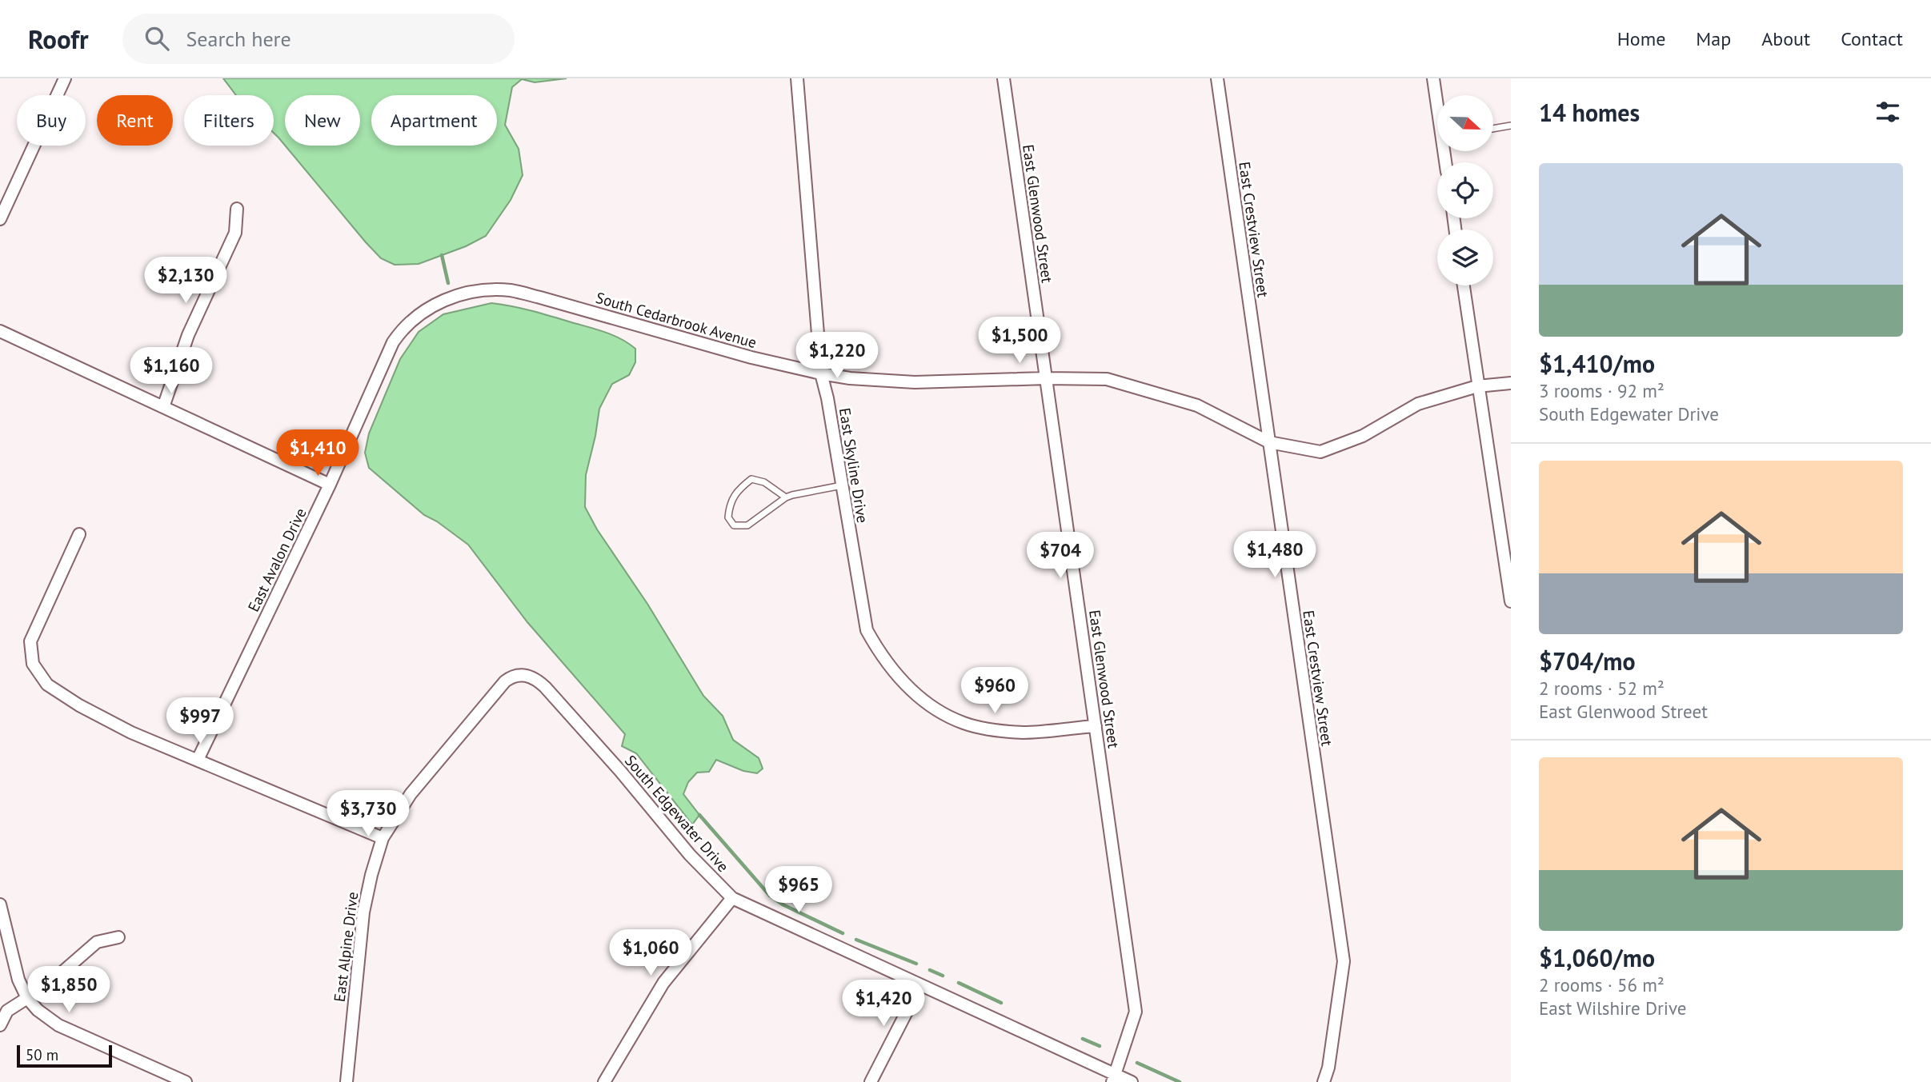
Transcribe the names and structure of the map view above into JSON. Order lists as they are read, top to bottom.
{
  "streets": {
    "street": [
      "East Glenwood Street",
      "East Crestview Street",
      "South Cedarbrook Avenue",
      "East Skyline Drive",
      "East Avalon Drive",
      "South Edgewater Drive",
      "East Alpine Drive"
    ]
  },
  "crossings": [
    ["East Glenwood Street", "South Cedarbrook Avenue"],
    ["East Glenwood Street", "East Skyline Drive"],
    ["East Glenwood Street", "South Edgewater Drive"],
    ["East Crestview Street", "South Cedarbrook Avenue"],
    ["South Cedarbrook Avenue", "East Skyline Drive"],
    ["South Cedarbrook Avenue", "East Avalon Drive"],
    ["South Edgewater Drive", "East Alpine Drive"]
  ],
  "scale_bar": "50 m",
  "north": "right",
  "page": {
    "header": "Roofr",
    "search": "Search here",
    "nav": [
      "Home",
      "Map",
      "About",
      "Contact"
    ],
    "heading": "14 homes",
    "chip": [
      "Buy",
      "Rent",
      "Filters",
      "New",
      "Apartment"
    ],
    "list": [
      {
        "name": "$1,410/mo",
        "note": "3 rooms · 92 m² · South Edgewater Drive"
      },
      {
        "name": "$704/mo",
        "note": "2 rooms · 52 m² · East Glenwood Street"
      },
      {
        "name": "$1,060/mo",
        "note": "2 rooms · 56 m² · East Wilshire Drive"
      }
    ],
    "price": [
      "$2,130",
      "$1,500",
      "$1,220",
      "$1,160",
      "$1,410",
      "$1,480",
      "$704",
      "$960",
      "$997",
      "$3,730",
      "$965",
      "$1,060",
      "$1,850",
      "$1,420"
    ],
    "scale": "50 m"
  }
}
